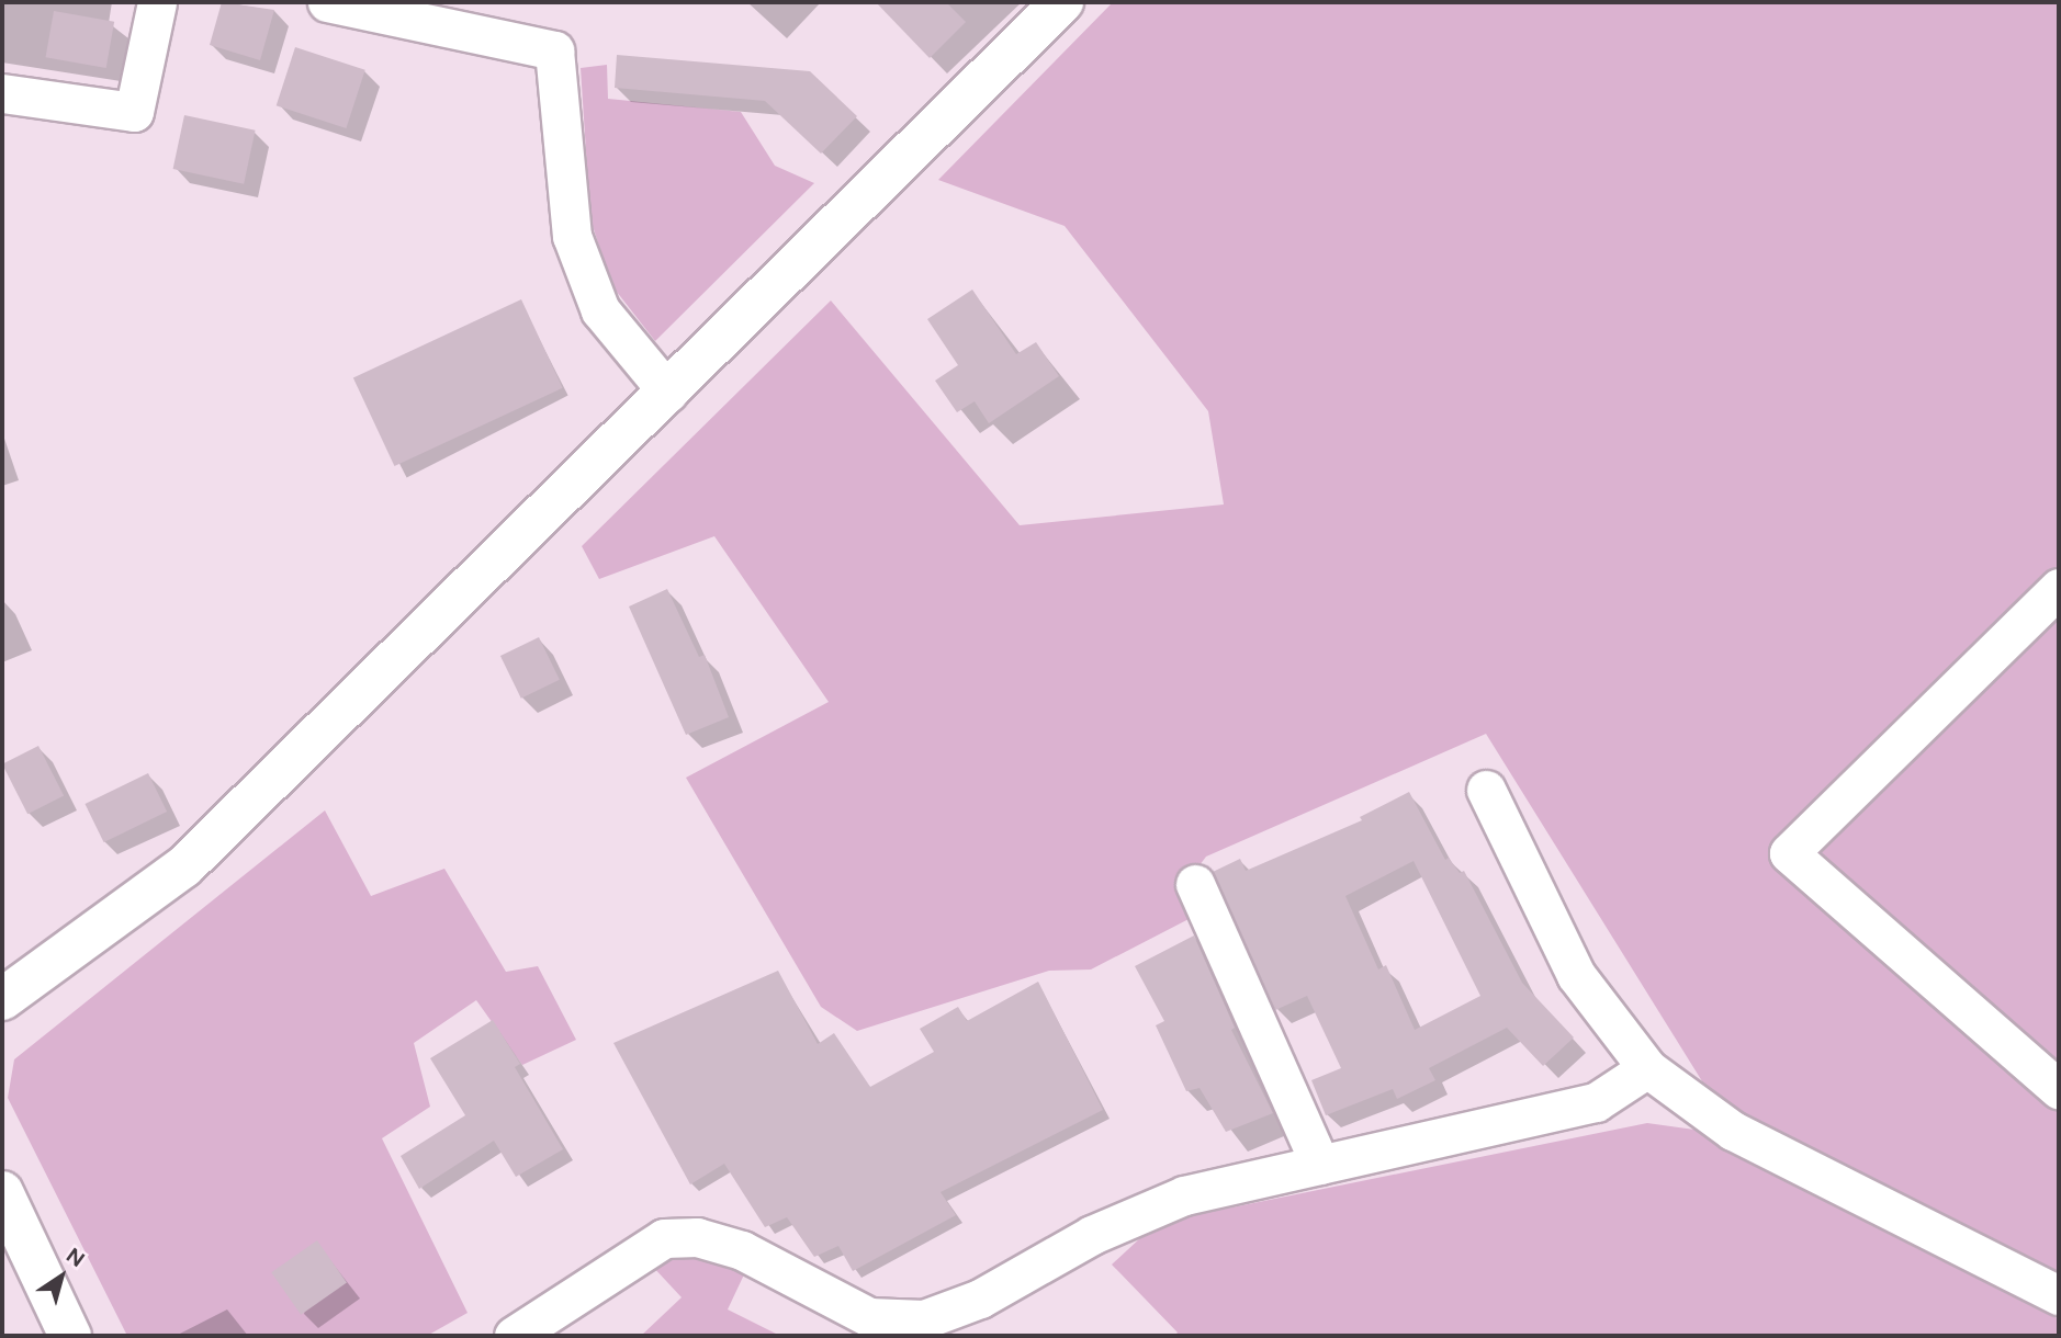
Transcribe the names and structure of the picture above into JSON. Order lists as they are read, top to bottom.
{
  "north": "top right"
}
